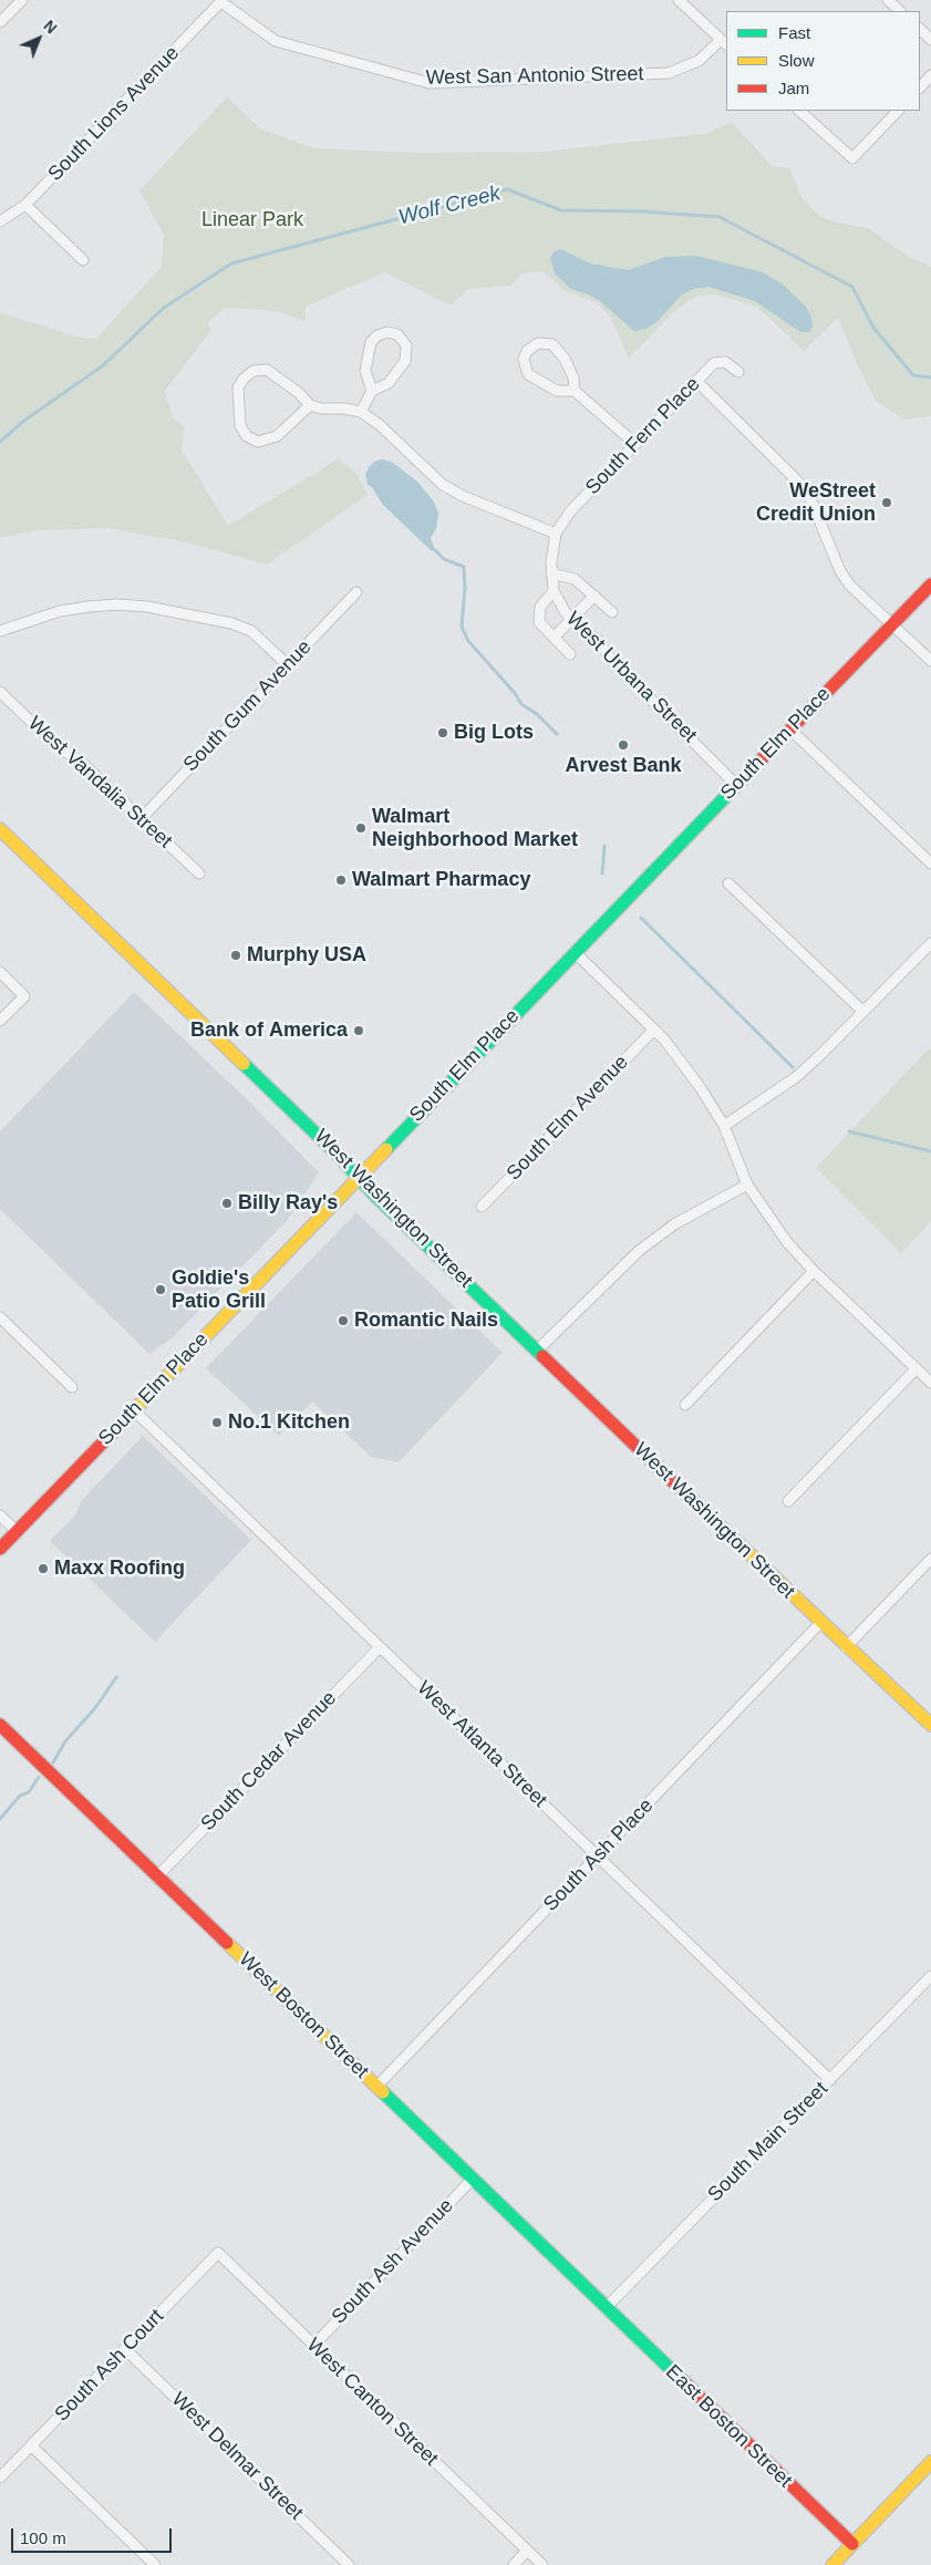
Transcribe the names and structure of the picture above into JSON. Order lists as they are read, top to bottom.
{
  "streets": {
    "main road": [
      "South Elm Place",
      "West Washington Street",
      "West Boston Street",
      "East Boston Street"
    ],
    "street": [
      "West San Antonio Street",
      "South Lions Avenue",
      "South Fern Place",
      "West Urbana Street",
      "South Gum Avenue",
      "West Vandalia Street",
      "South Elm Avenue",
      "West Atlanta Street",
      "South Cedar Avenue",
      "South Ash Place",
      "South Main Street",
      "South Ash Avenue",
      "South Ash Court",
      "West Canton Street",
      "West Delmar Street"
    ]
  },
  "crossings": [
    ["West San Antonio Street", "South Lions Avenue"],
    ["South Fern Place", "West Urbana Street"],
    ["West Urbana Street", "South Elm Place"],
    ["South Gum Avenue", "West Vandalia Street"],
    ["South Elm Place", "West Washington Street"],
    ["South Elm Place", "West Atlanta Street"],
    ["West Washington Street", "South Ash Place"],
    ["West Atlanta Street", "South Cedar Avenue"],
    ["West Atlanta Street", "South Ash Place"],
    ["West Atlanta Street", "South Main Street"],
    ["South Cedar Avenue", "West Boston Street"],
    ["South Ash Place", "West Boston Street"],
    ["West Boston Street", "South Main Street"],
    ["West Boston Street", "South Ash Avenue"],
    ["West Boston Street", "East Boston Street"],
    ["South Main Street", "East Boston Street"],
    ["South Ash Avenue", "West Canton Street"],
    ["South Ash Court", "West Canton Street"],
    ["South Ash Court", "West Delmar Street"]
  ],
  "water": ["Wolf Creek"],
  "parks": ["Linear Park"],
  "places": [
    "WeStreet Credit Union",
    "Big Lots",
    "Arvest Bank",
    "Walmart Neighborhood Market",
    "Walmart Pharmacy",
    "Murphy USA",
    "Bank of America",
    "Billy Ray's",
    "Goldie's Patio Grill",
    "Romantic Nails",
    "No.1 Kitchen",
    "Maxx Roofing"
  ],
  "legend": ["Fast", "Slow", "Jam"],
  "scale_bar": "100 m",
  "north": "top right"
}
